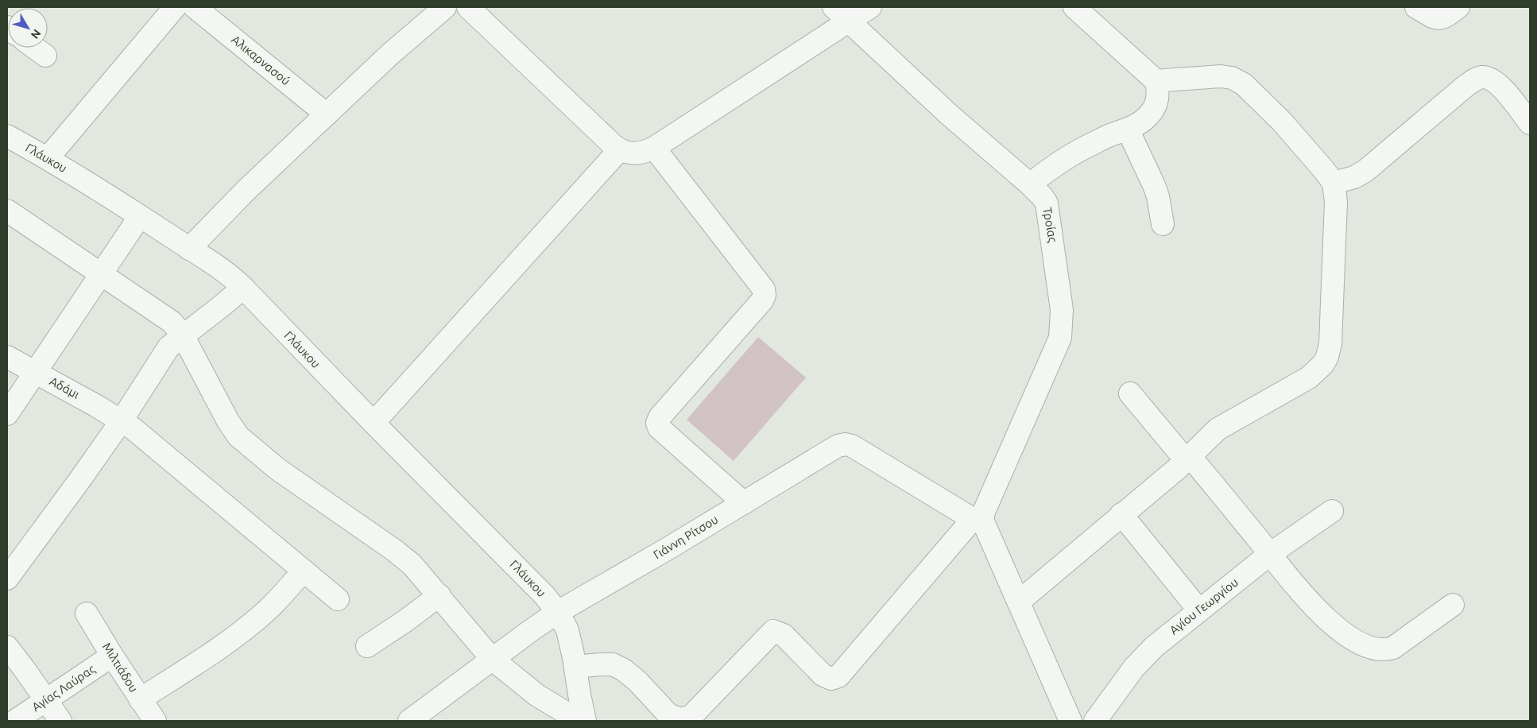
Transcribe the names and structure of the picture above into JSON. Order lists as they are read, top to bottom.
{
  "streets": {
    "street": [
      "Αλικαρνασού",
      "Γλάυκου",
      "Τροίας",
      "Αδάμι",
      "Γιάννη Ρίτσου",
      "Αγίου Γεωργίου",
      "Μιλτιάδου",
      "Αγίας Λαύρας"
    ]
  },
  "crossings": [
    ["Γλάυκου", "Γιάννη Ρίτσου"],
    ["Τροίας", "Γιάννη Ρίτσου"],
    ["Μιλτιάδου", "Αγίας Λαύρας"]
  ],
  "north": "bottom right"
}
